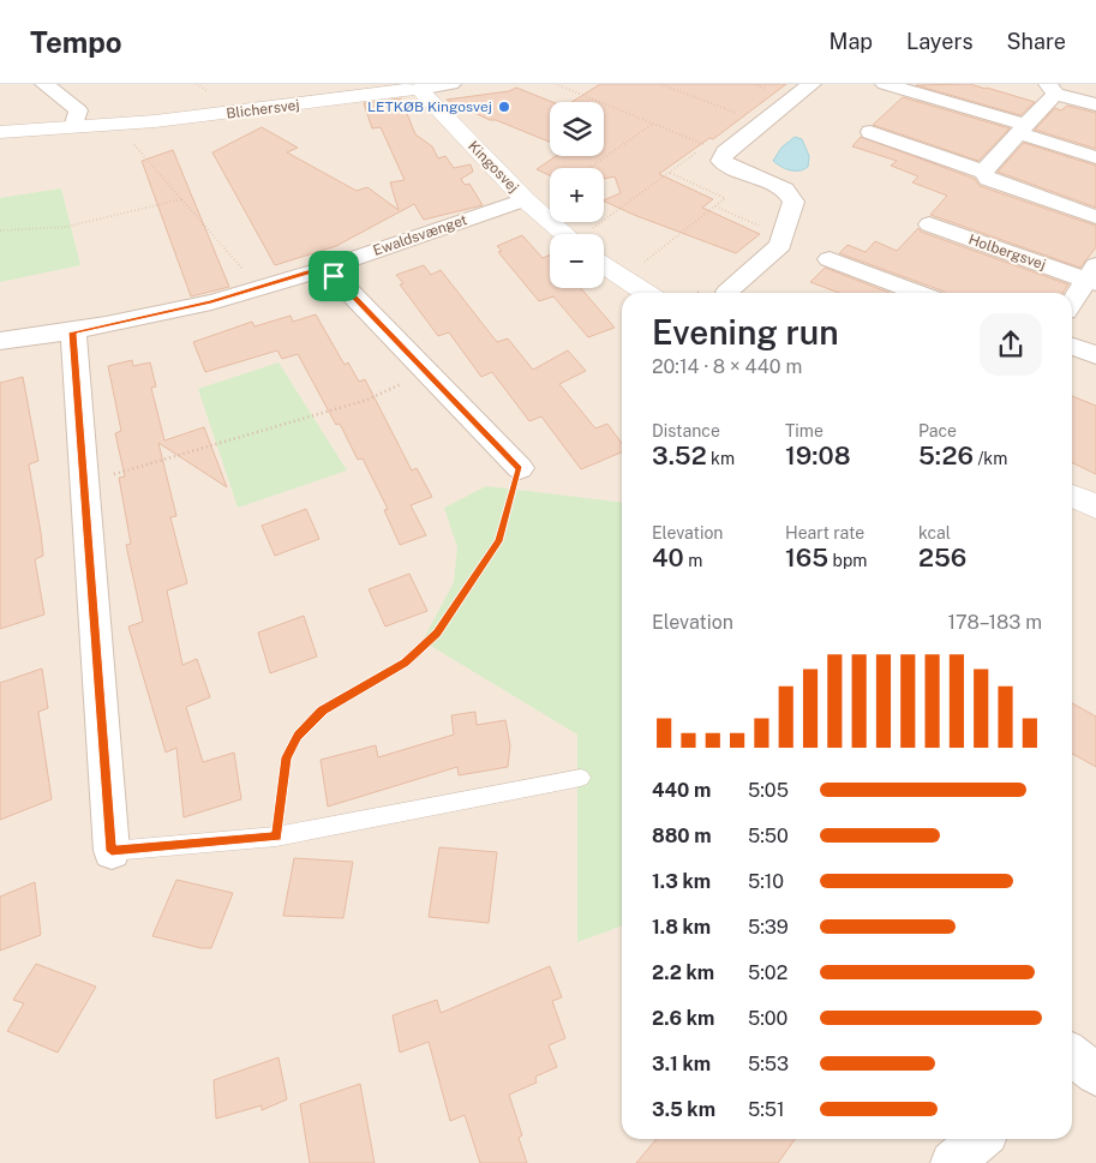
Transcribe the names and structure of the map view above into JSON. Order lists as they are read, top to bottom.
{
  "streets": {
    "street": [
      "Blichersvej",
      "Kingosvej",
      "Ewaldsvænget",
      "Holbergsvej"
    ]
  },
  "crossings": [
    ["Blichersvej", "Kingosvej"],
    ["Kingosvej", "Ewaldsvænget"]
  ],
  "places": ["LETKØB Kingosvej"],
  "page": {
    "header": "Tempo",
    "nav": ["Map", "Layers", "Share"],
    "map_buttons": ["+", "−"],
    "heading": ["Evening run", "20:14 · 8 × 440 m"],
    "stats": [
      ["Distance", "3.52 km"],
      ["Time", "19:08"],
      ["Pace", "5:26 /km"],
      ["Elevation", "40 m"],
      ["Heart rate", "165 bpm"],
      ["kcal", "256"]
    ],
    "chart": ["Elevation", "178–183 m"],
    "list": [
      {
        "name": "440 m",
        "note": "5:05"
      },
      {
        "name": "880 m",
        "note": "5:50"
      },
      {
        "name": "1.3 km",
        "note": "5:10"
      },
      {
        "name": "1.8 km",
        "note": "5:39"
      },
      {
        "name": "2.2 km",
        "note": "5:02"
      },
      {
        "name": "2.6 km",
        "note": "5:00"
      },
      {
        "name": "3.1 km",
        "note": "5:53"
      },
      {
        "name": "3.5 km",
        "note": "5:51"
      }
    ]
  }
}
